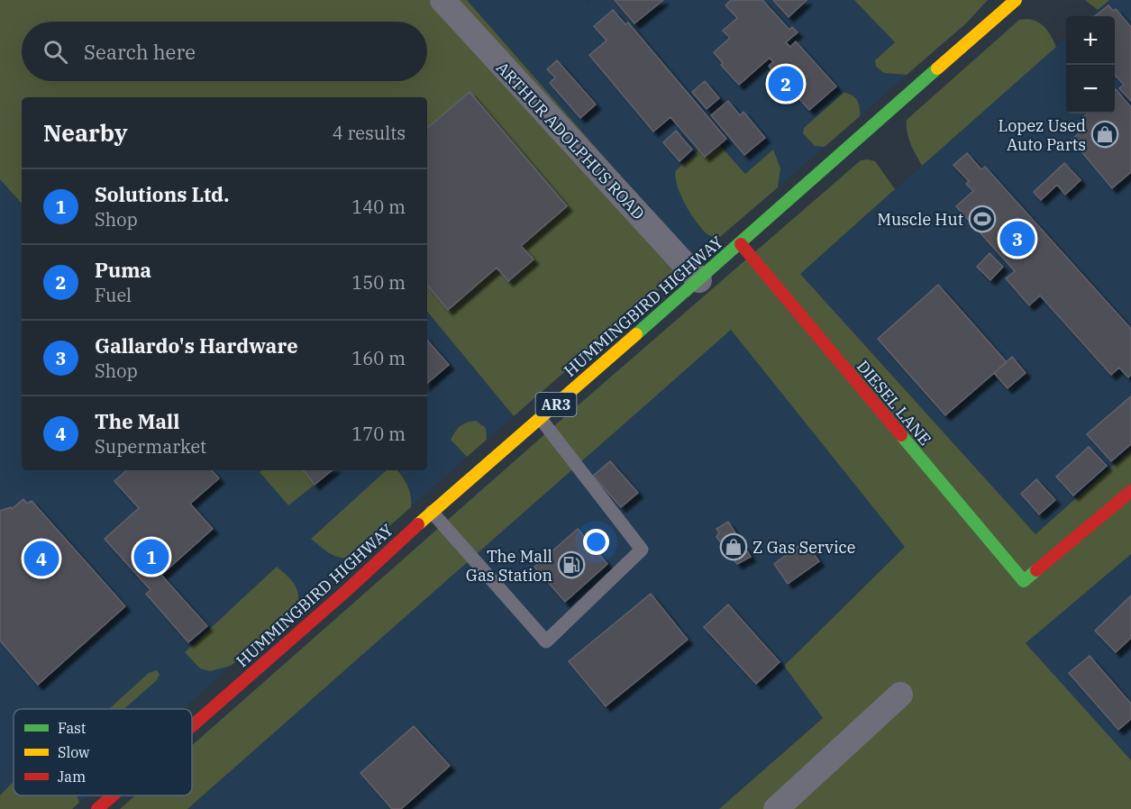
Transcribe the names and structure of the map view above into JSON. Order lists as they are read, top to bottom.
{
  "streets": {
    "main road": ["HUMMINGBIRD HIGHWAY", "DIESEL LANE", "AR3"],
    "street": ["ARTHUR ADOLPHUS ROAD"]
  },
  "crossings": [
    ["ARTHUR ADOLPHUS ROAD", "HUMMINGBIRD HIGHWAY"],
    ["HUMMINGBIRD HIGHWAY", "DIESEL LANE"]
  ],
  "places": {
    "shop": ["Lopez Used Auto Parts", "Z Gas Service"],
    "sports": ["Muscle Hut"],
    "fuel station": ["The Mall Gas Station"]
  },
  "legend": ["Fast", "Slow", "Jam"],
  "page": {
    "map_buttons": ["+", "−"],
    "search": "Search here",
    "pins": [
      "2",
      "3",
      "1",
      "4"
    ],
    "heading": ["Nearby", "4 results"],
    "list": [
      {
        "mark": "1",
        "name": "Solutions Ltd.",
        "note": "Shop",
        "value": "140 m"
      },
      {
        "mark": "2",
        "name": "Puma",
        "note": "Fuel",
        "value": "150 m"
      },
      {
        "mark": "3",
        "name": "Gallardo's Hardware",
        "note": "Shop",
        "value": "160 m"
      },
      {
        "mark": "4",
        "name": "The Mall",
        "note": "Supermarket",
        "value": "170 m"
      }
    ]
  }
}
